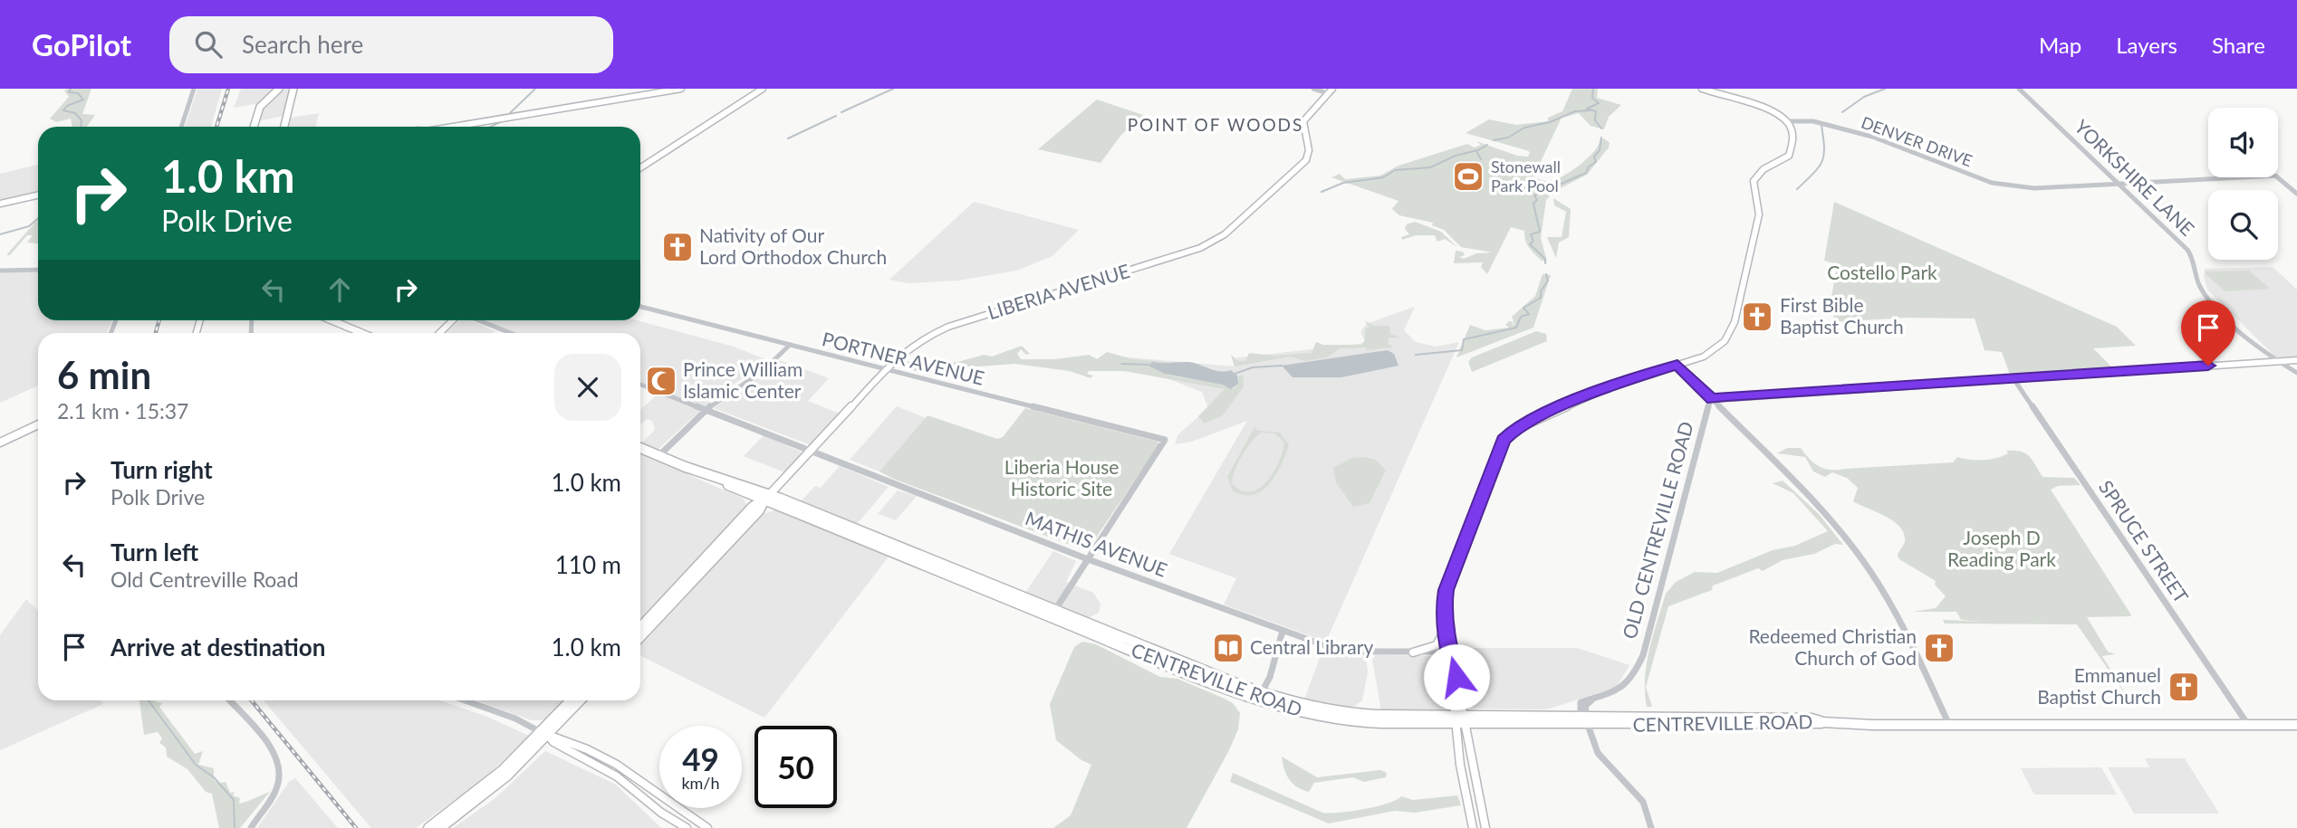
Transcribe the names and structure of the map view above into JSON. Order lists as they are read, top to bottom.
{
  "streets": {
    "highway": ["LIBERIA AVENUE", "CENTREVILLE ROAD"],
    "street": [
      "DENVER DRIVE",
      "YORKSHIRE LANE",
      "PORTNER AVENUE",
      "OLD CENTREVILLE ROAD",
      "SPRUCE STREET",
      "MATHIS AVENUE"
    ]
  },
  "crossings": [
    ["DENVER DRIVE", "YORKSHIRE LANE"],
    ["LIBERIA AVENUE", "PORTNER AVENUE"],
    ["LIBERIA AVENUE", "MATHIS AVENUE"],
    ["LIBERIA AVENUE", "CENTREVILLE ROAD"],
    ["PORTNER AVENUE", "MATHIS AVENUE"],
    ["OLD CENTREVILLE ROAD", "CENTREVILLE ROAD"],
    ["SPRUCE STREET", "CENTREVILLE ROAD"]
  ],
  "districts": ["POINT OF WOODS"],
  "parks": ["Costello Park", "Liberia House Historic Site", "Joseph D Reading Park"],
  "places": {
    "sports": ["Stonewall Park Pool"],
    "church": [
      "Nativity of Our Lord Orthodox Church",
      "First Bible Baptist Church",
      "Redeemed Christian Church of God",
      "Emmanuel Baptist Church"
    ],
    "mosque": ["Prince William Islamic Center"],
    "library": ["Central Library"]
  },
  "page": {
    "header": "GoPilot",
    "search": "Search here",
    "nav": ["Map", "Layers", "Share"],
    "turn": ["1.0 km", "Polk Drive"],
    "heading": ["6 min", "2.1 km · 15:37"],
    "list": [
      {
        "name": "Turn right",
        "note": "Polk Drive",
        "value": "1.0 km"
      },
      {
        "name": "Turn left",
        "note": "Old Centreville Road",
        "value": "110 m"
      },
      {
        "name": "Arrive at destination",
        "value": "1.0 km"
      }
    ],
    "speed": "49 km/h",
    "limit": "50"
  }
}
